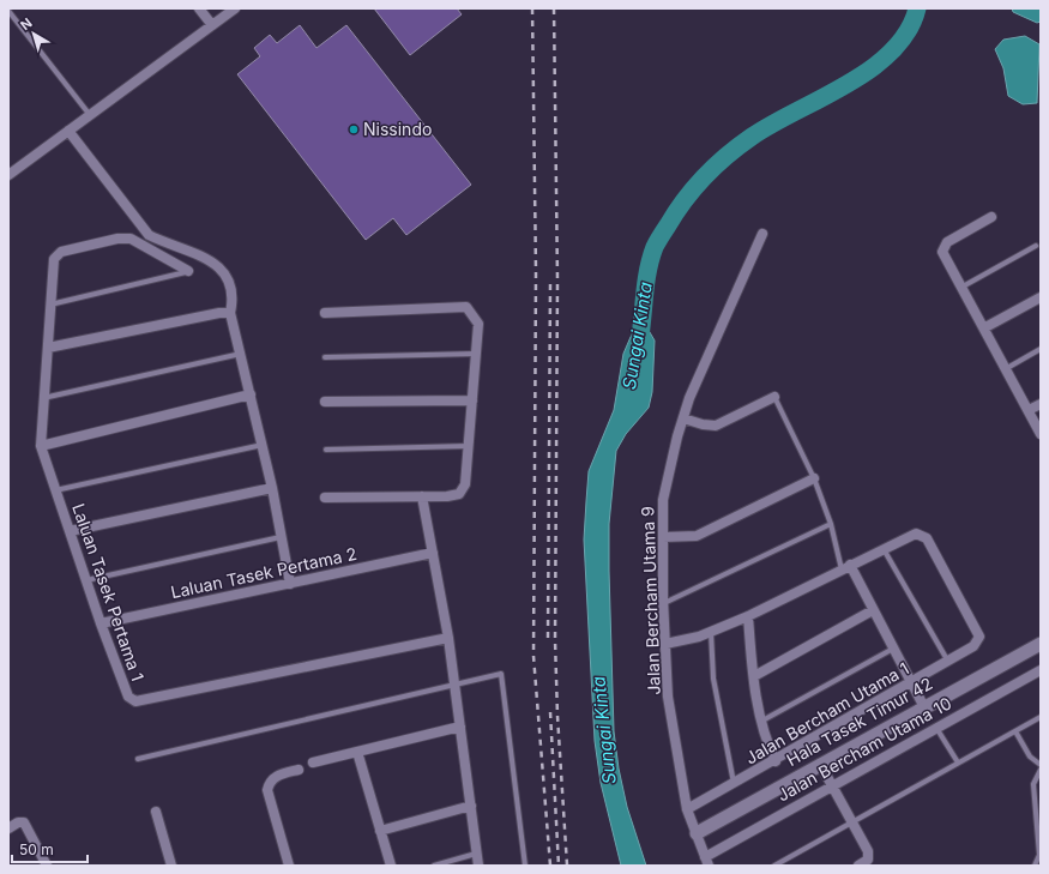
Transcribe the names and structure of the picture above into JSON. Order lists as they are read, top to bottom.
{
  "streets": {
    "street": [
      "Laluan Tasek Pertama 2",
      "Laluan Tasek Pertama 1",
      "Jalan Bercham Utama 9",
      "Jalan Bercham Utama 1",
      "Hala Tasek Timur 42",
      "Jalan Bercham Utama 10"
    ]
  },
  "crossings": [
    ["Laluan Tasek Pertama 2", "Laluan Tasek Pertama 1"],
    ["Jalan Bercham Utama 9", "Jalan Bercham Utama 1"],
    ["Jalan Bercham Utama 9", "Hala Tasek Timur 42"],
    ["Jalan Bercham Utama 9", "Jalan Bercham Utama 10"]
  ],
  "water": ["Sungai Kinta"],
  "places": ["Nissindo"],
  "scale_bar": "50 m",
  "north": "top left"
}
